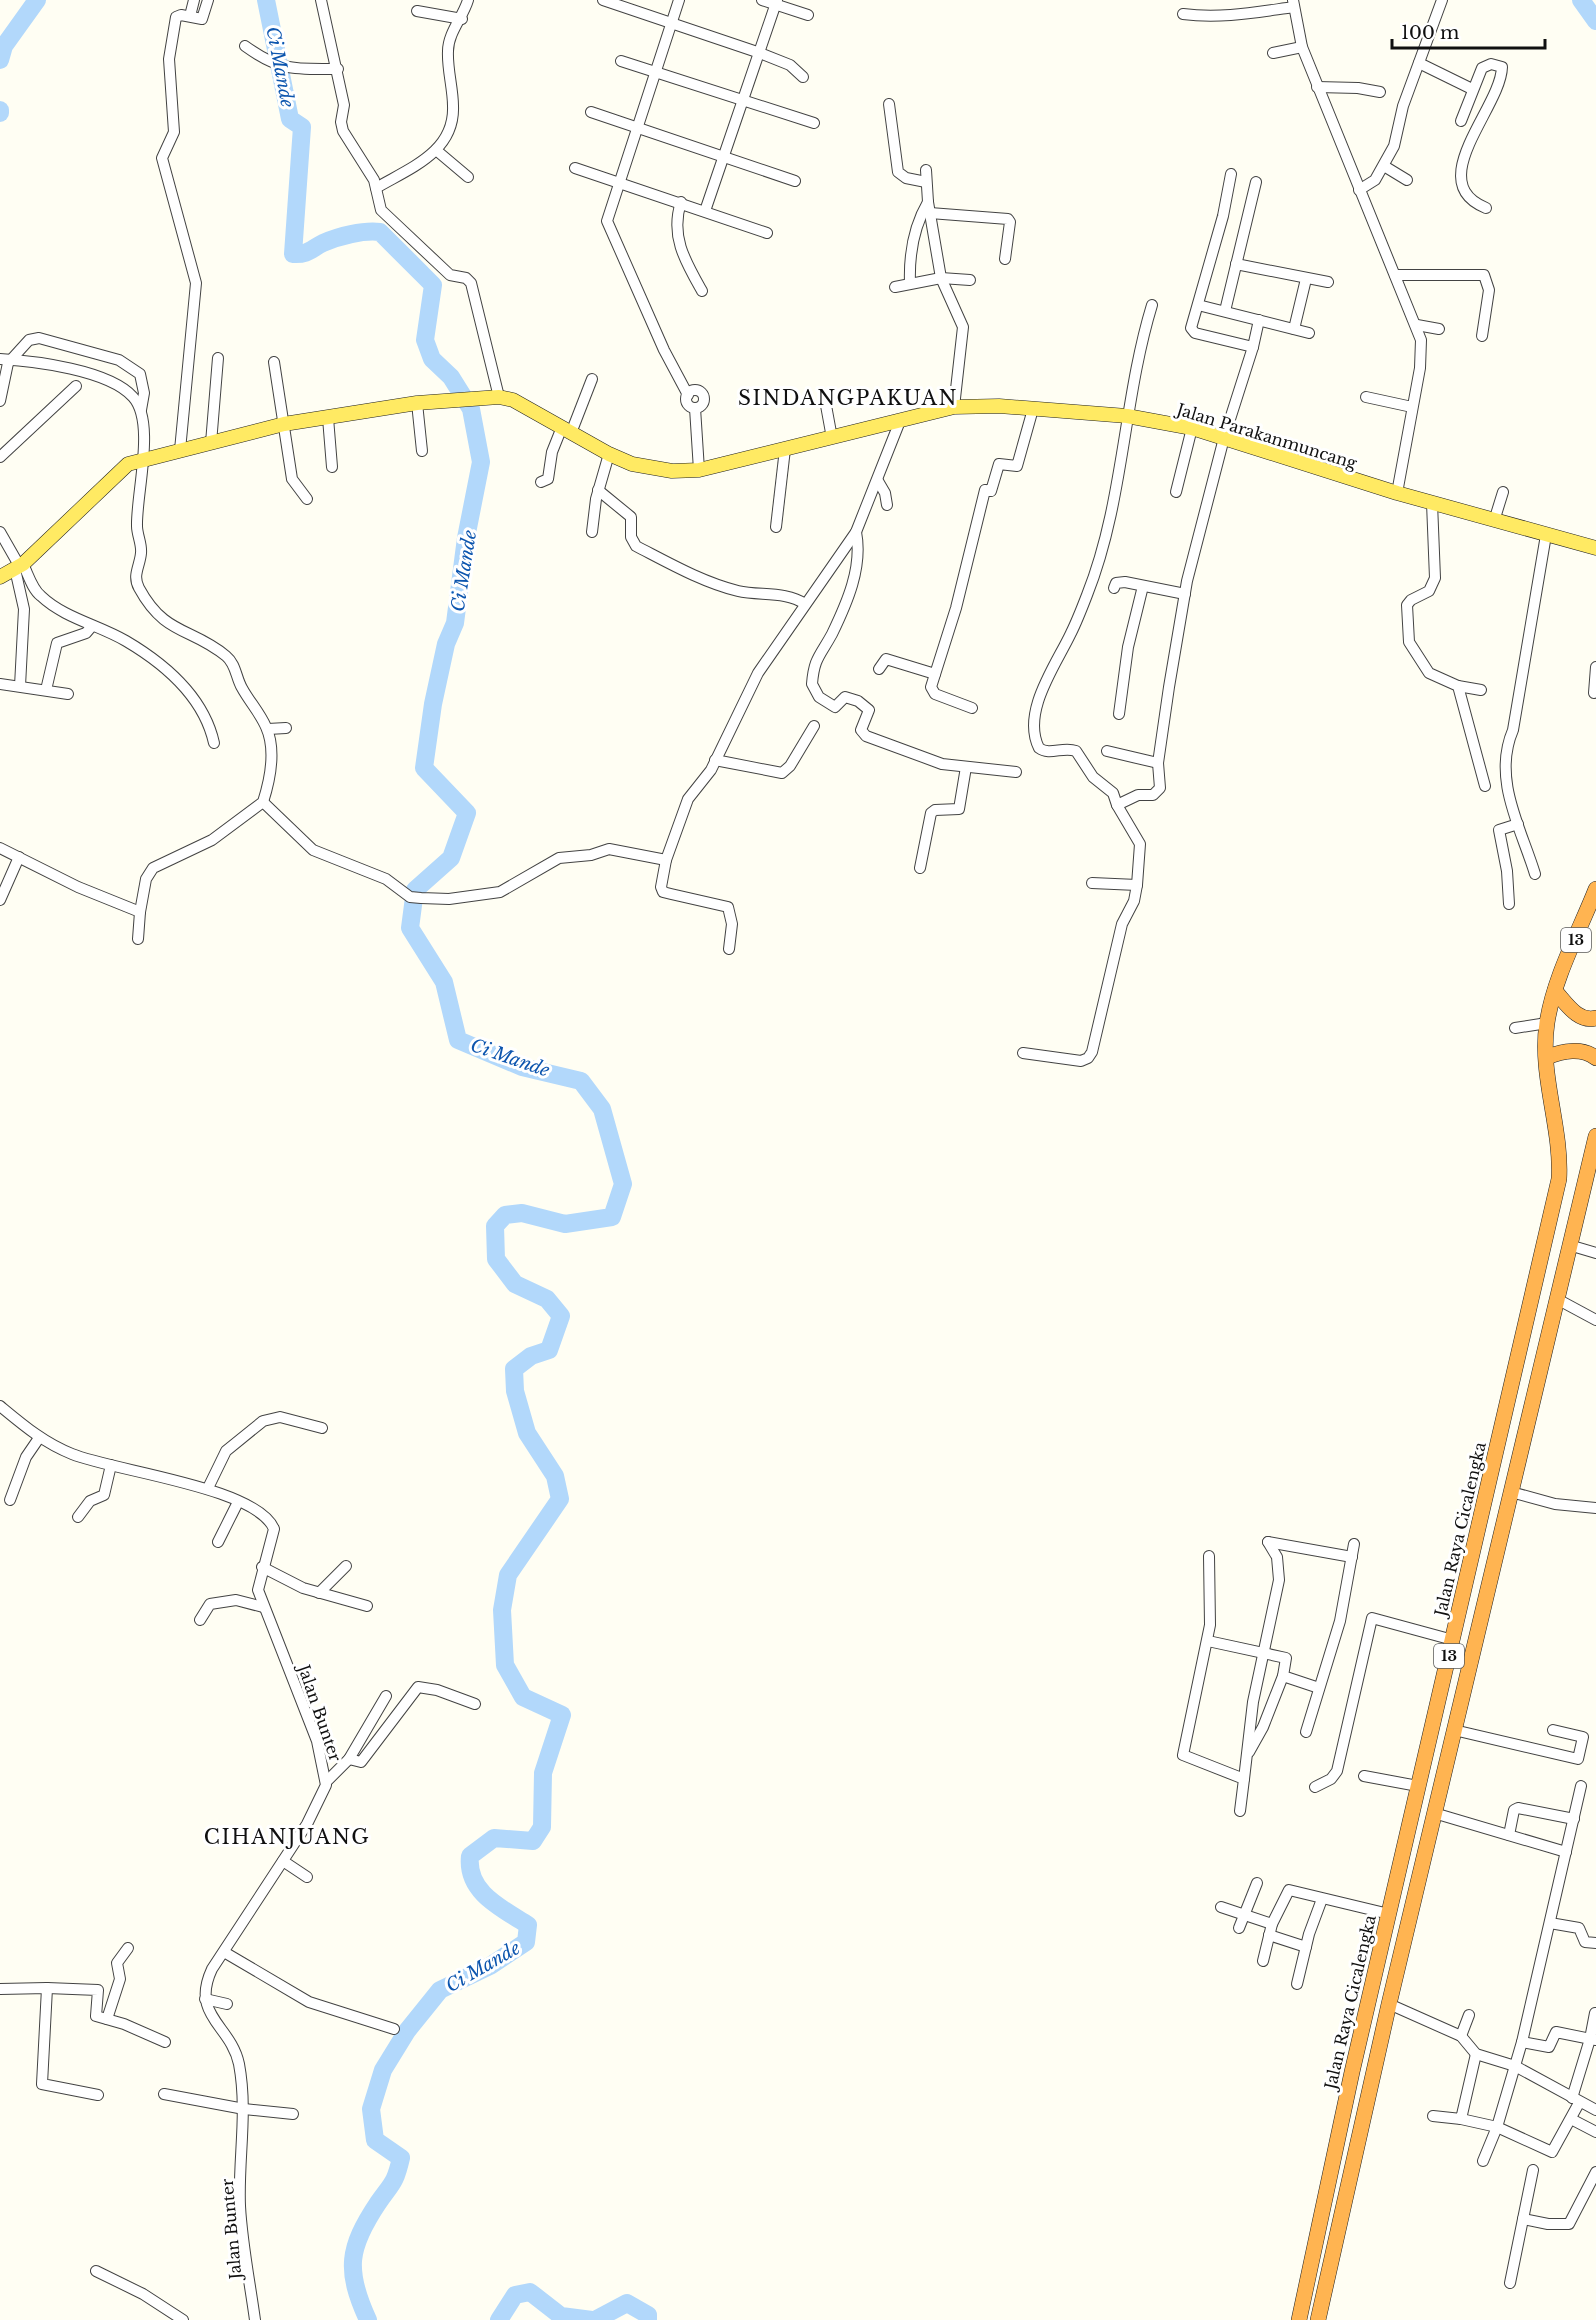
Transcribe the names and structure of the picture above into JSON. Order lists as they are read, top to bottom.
{
  "streets": {
    "highway": ["13", "Jalan Raya Cicalengka"],
    "main road": ["Jalan Parakanmuncang"],
    "street": ["Jalan Bunter"]
  },
  "districts": ["SINDANGPAKUAN", "CIHANJUANG"],
  "water": ["Ci Mande"],
  "scale_bar": "100 m"
}
